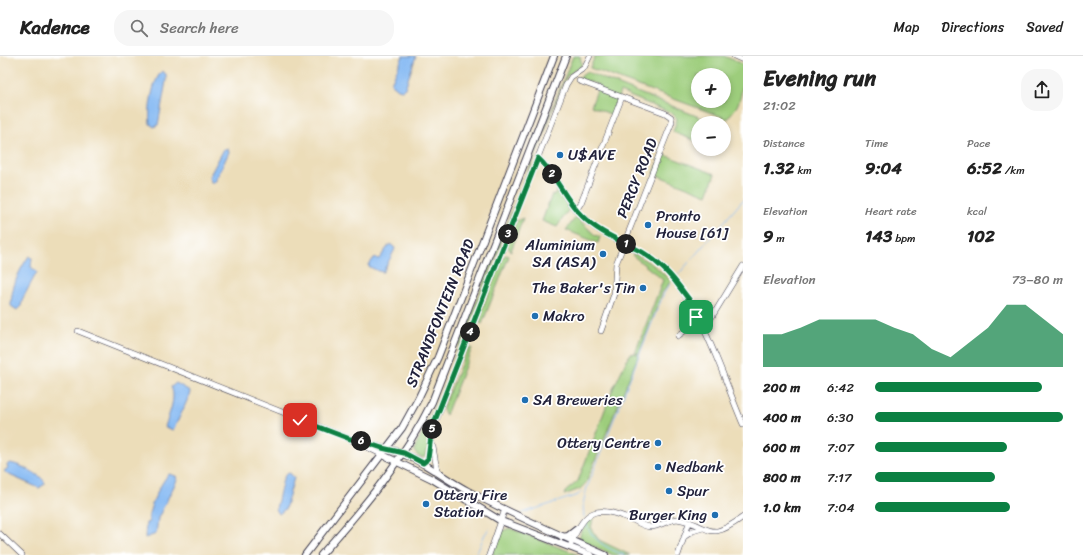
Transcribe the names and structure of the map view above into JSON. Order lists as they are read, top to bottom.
{
  "streets": {
    "main road": ["STRANDFONTEIN ROAD"],
    "street": ["PERCY ROAD"]
  },
  "places": [
    "U$AVE",
    "Pronto House [61]",
    "Aluminium SA (ASA)",
    "The Baker's Tin",
    "Makro",
    "SA Breweries",
    "Ottery Centre",
    "Nedbank",
    "Spur",
    "Ottery Fire Station",
    "Burger King"
  ],
  "page": {
    "header": "Kadence",
    "search": "Search here",
    "nav": ["Map", "Directions", "Saved"],
    "heading": ["Evening run", "21:02"],
    "map_buttons": ["+", "−"],
    "stats": [
      ["Distance", "1.32 km"],
      ["Time", "9:04"],
      ["Pace", "6:52 /km"],
      ["Elevation", "9 m"],
      ["Heart rate", "143 bpm"],
      ["kcal", "102"]
    ],
    "pins": [
      "2",
      "3",
      "1",
      "4",
      "5",
      "6"
    ],
    "chart": ["Elevation", "73–80 m"],
    "list": [
      {
        "name": "200 m",
        "note": "6:42"
      },
      {
        "name": "400 m",
        "note": "6:30"
      },
      {
        "name": "600 m",
        "note": "7:07"
      },
      {
        "name": "800 m",
        "note": "7:17"
      },
      {
        "name": "1.0 km",
        "note": "7:04"
      }
    ]
  }
}
